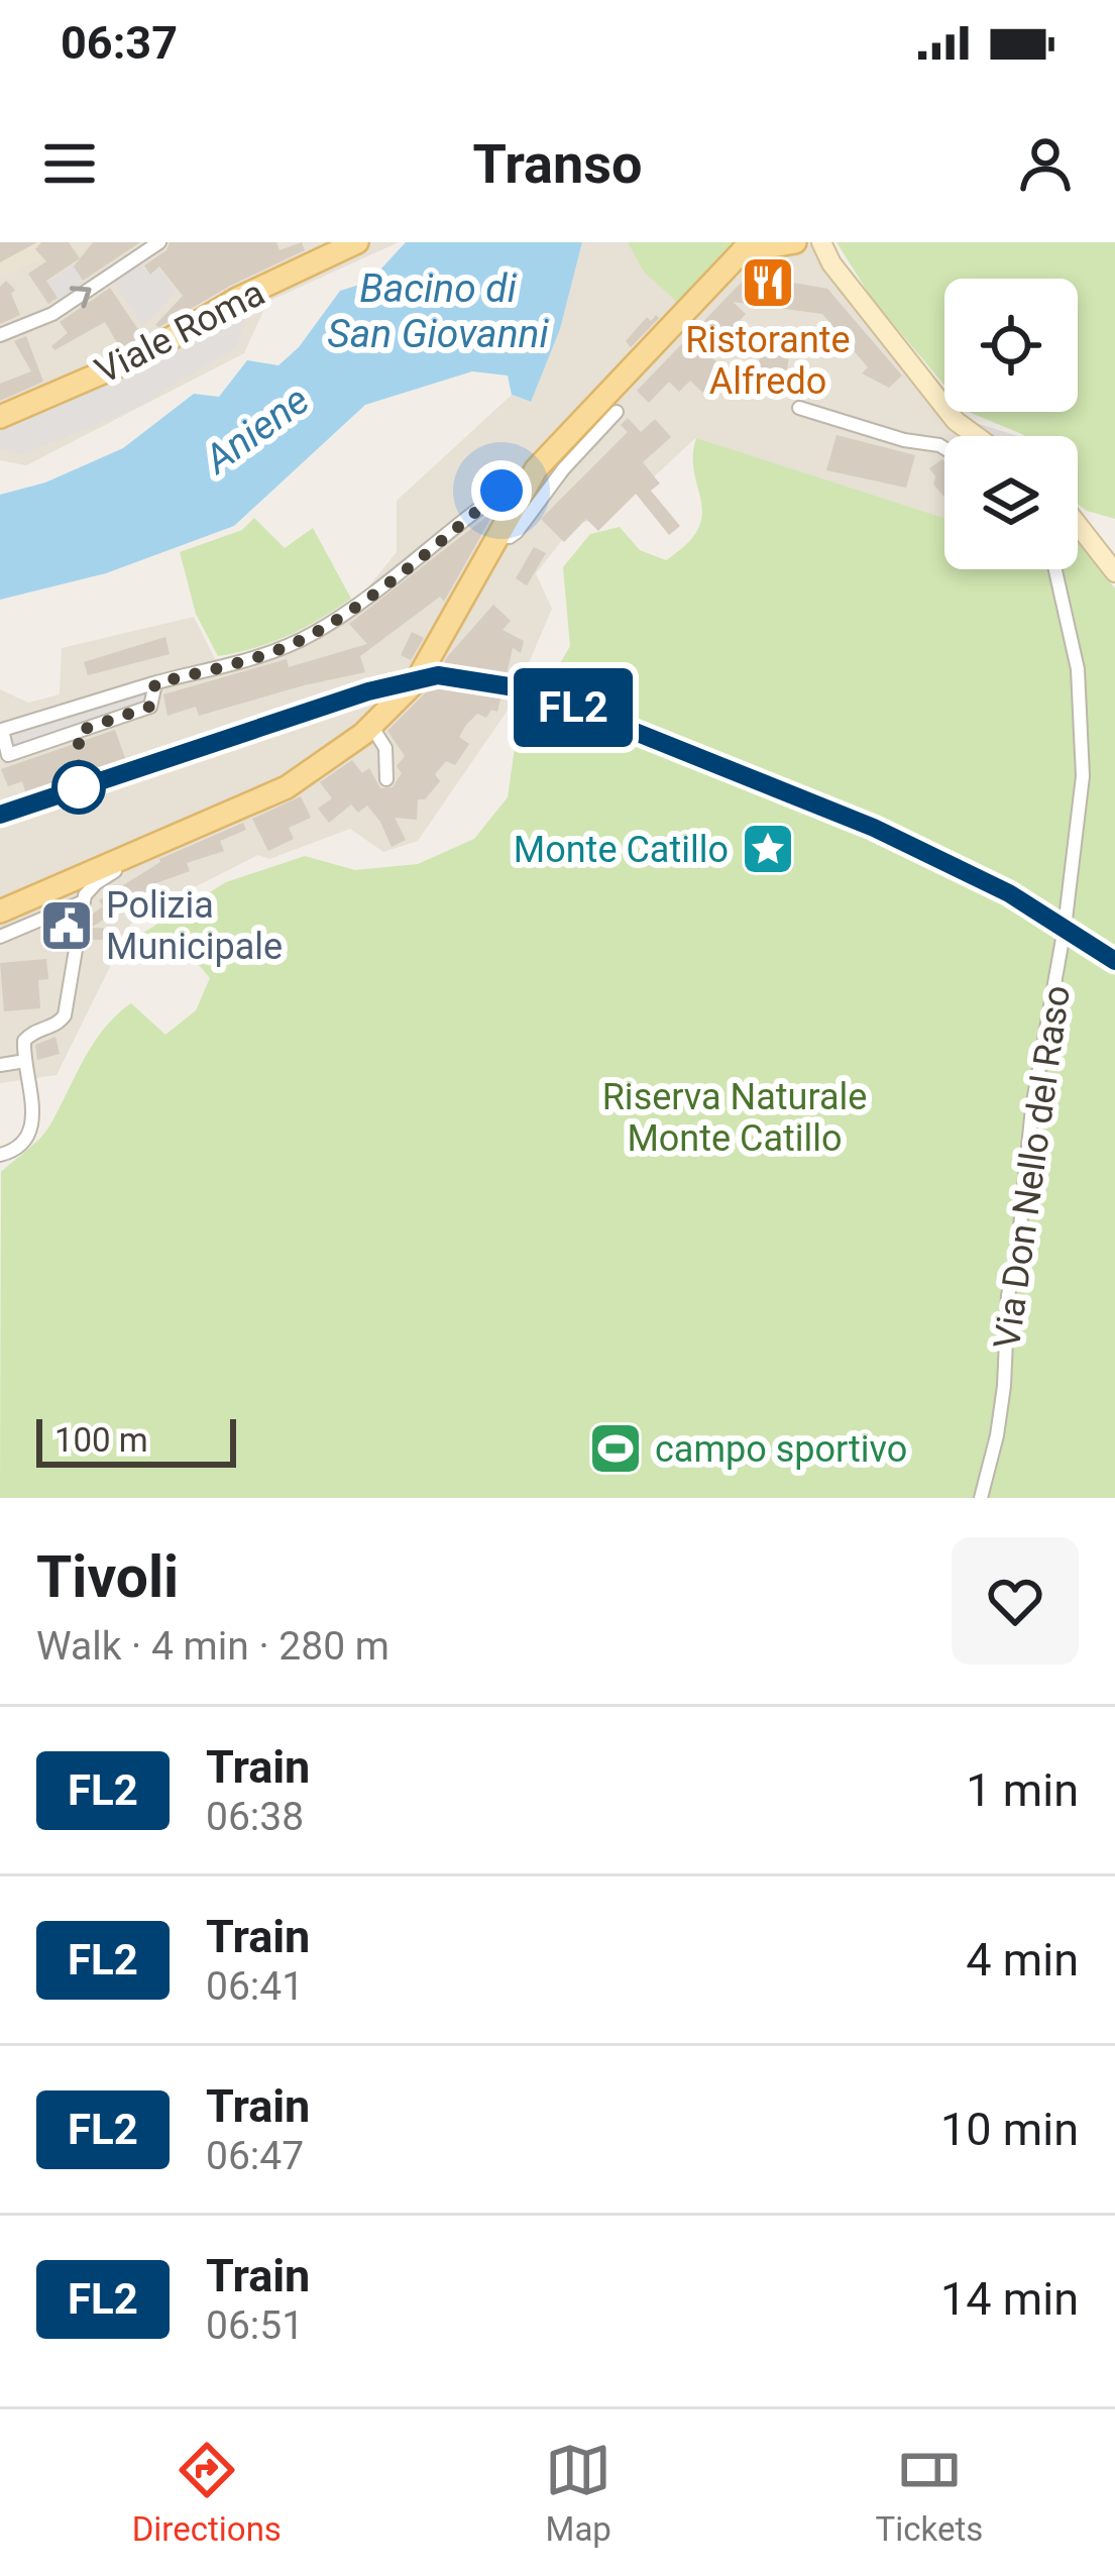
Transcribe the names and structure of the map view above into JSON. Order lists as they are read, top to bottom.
{
  "streets": {
    "main road": ["Viale Roma"],
    "street": ["Via Don Nello del Raso"]
  },
  "water": ["Bacino di San Giovanni", "Aniene"],
  "parks": ["Riserva Naturale Monte Catillo"],
  "places": {
    "restaurant": ["Ristorante Alfredo"],
    "place": ["Monte Catillo"],
    "public building": ["Polizia Municipale"],
    "sports": ["campo sportivo"]
  },
  "scale_bar": "100 m",
  "page": {
    "status": "06:37",
    "header": "Transo",
    "on_map": "FL2",
    "scale": "100 m",
    "heading": ["Tivoli", "Walk · 4 min · 280 m"],
    "list": [
      {
        "mark": "FL2",
        "name": "Train",
        "note": "06:38",
        "value": "1 min"
      },
      {
        "mark": "FL2",
        "name": "Train",
        "note": "06:41",
        "value": "4 min"
      },
      {
        "mark": "FL2",
        "name": "Train",
        "note": "06:47",
        "value": "10 min"
      },
      {
        "mark": "FL2",
        "name": "Train",
        "note": "06:51",
        "value": "14 min"
      }
    ],
    "tabs": ["Directions", "Map", "Tickets"]
  }
}
